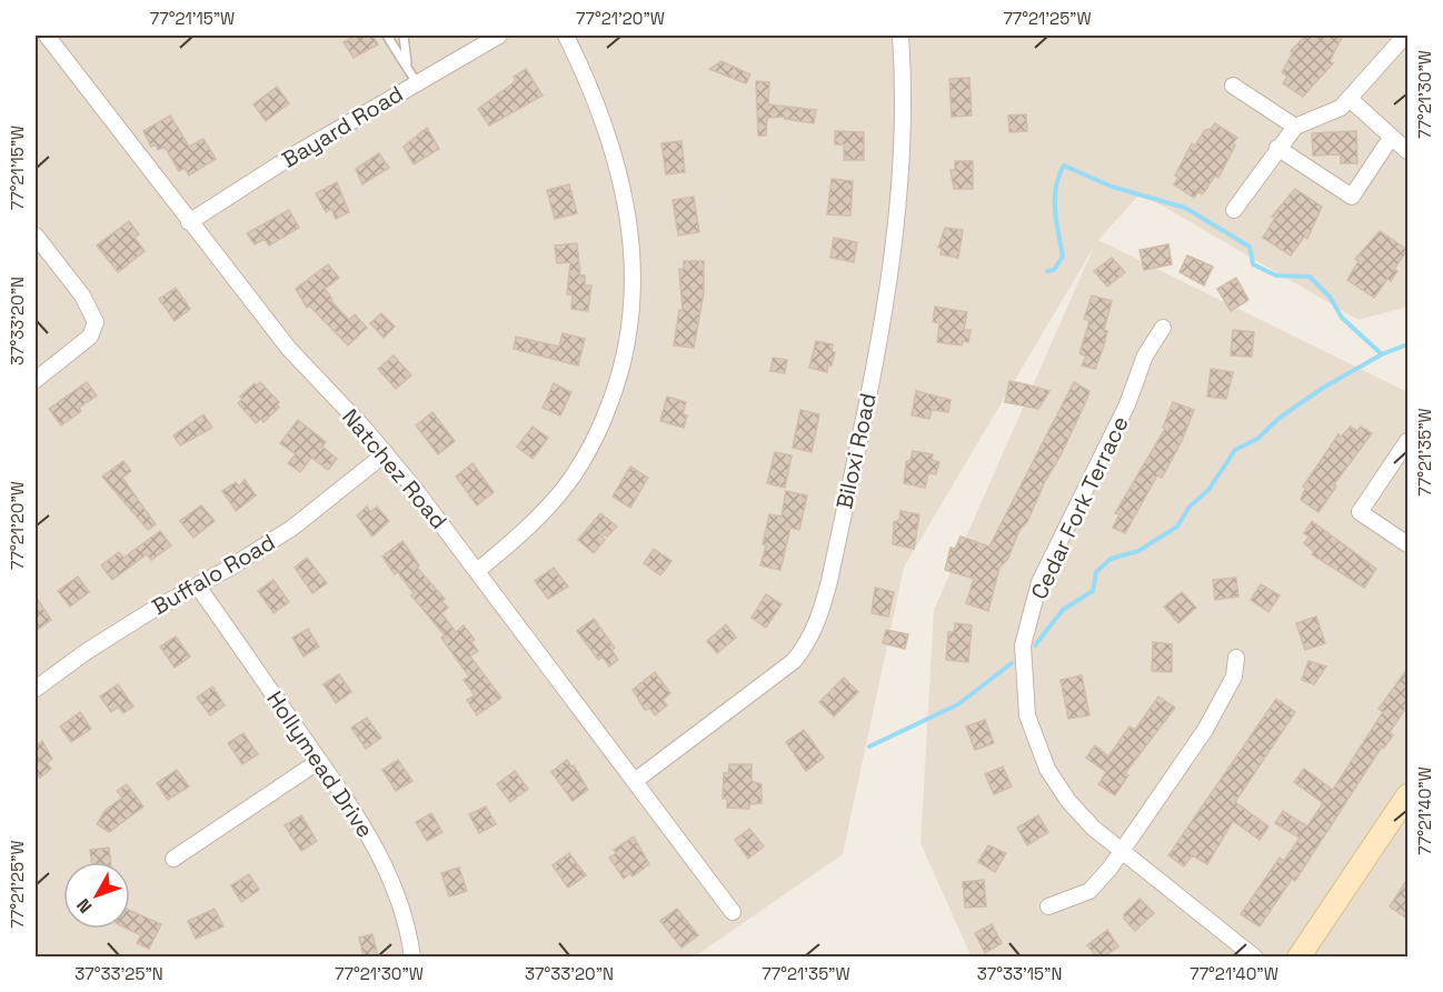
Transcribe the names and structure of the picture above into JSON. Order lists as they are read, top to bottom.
{
  "streets": {
    "street": [
      "Bayard Road",
      "Biloxi Road",
      "Natchez Road",
      "Cedar Fork Terrace",
      "Buffalo Road",
      "Hollymead Drive"
    ]
  },
  "crossings": [
    ["Bayard Road", "Natchez Road"],
    ["Biloxi Road", "Natchez Road"],
    ["Natchez Road", "Buffalo Road"],
    ["Buffalo Road", "Hollymead Drive"]
  ],
  "north": "bottom left",
  "coordinates": [
    "77°21'15\"W",
    "77°21'20\"W",
    "77°21'25\"W",
    "77°21'30\"W",
    "37°33'20\"N",
    "77°21'35\"W",
    "77°21'40\"W",
    "37°33'25\"N",
    "37°33'15\"N"
  ]
}
